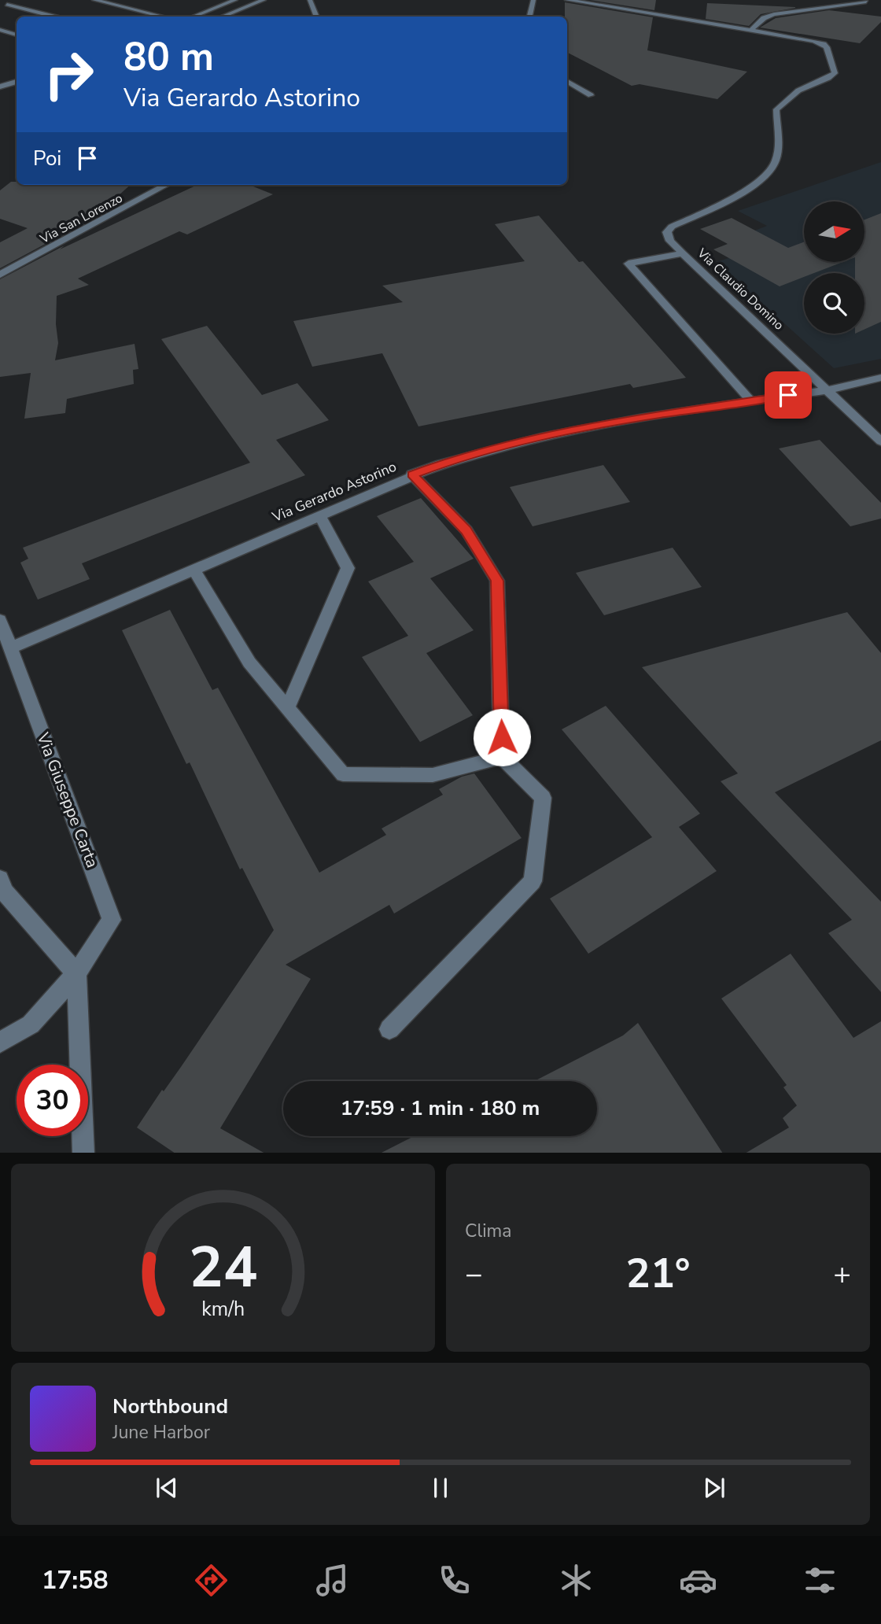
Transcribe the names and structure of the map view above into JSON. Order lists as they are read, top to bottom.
{
  "streets": {
    "street": [
      "Via San Lorenzo",
      "Via Claudio Domino",
      "Via Gerardo Astorino",
      "Via Giuseppe Carta"
    ]
  },
  "crossings": [
    ["Via Claudio Domino", "Via Gerardo Astorino"],
    ["Via Gerardo Astorino", "Via Giuseppe Carta"]
  ],
  "north": "right",
  "page": {
    "turn": ["80 m", "Via Gerardo Astorino"],
    "then": "Poi",
    "limit": "30",
    "trip": "17:59 · 1 min · 180 m",
    "tile": "Clima",
    "heat": ["−", "21°", "+"],
    "song": ["Northbound", "June Harbor"],
    "tabs": "17:58",
    "gauge": ["24", "km/h"]
  }
}
